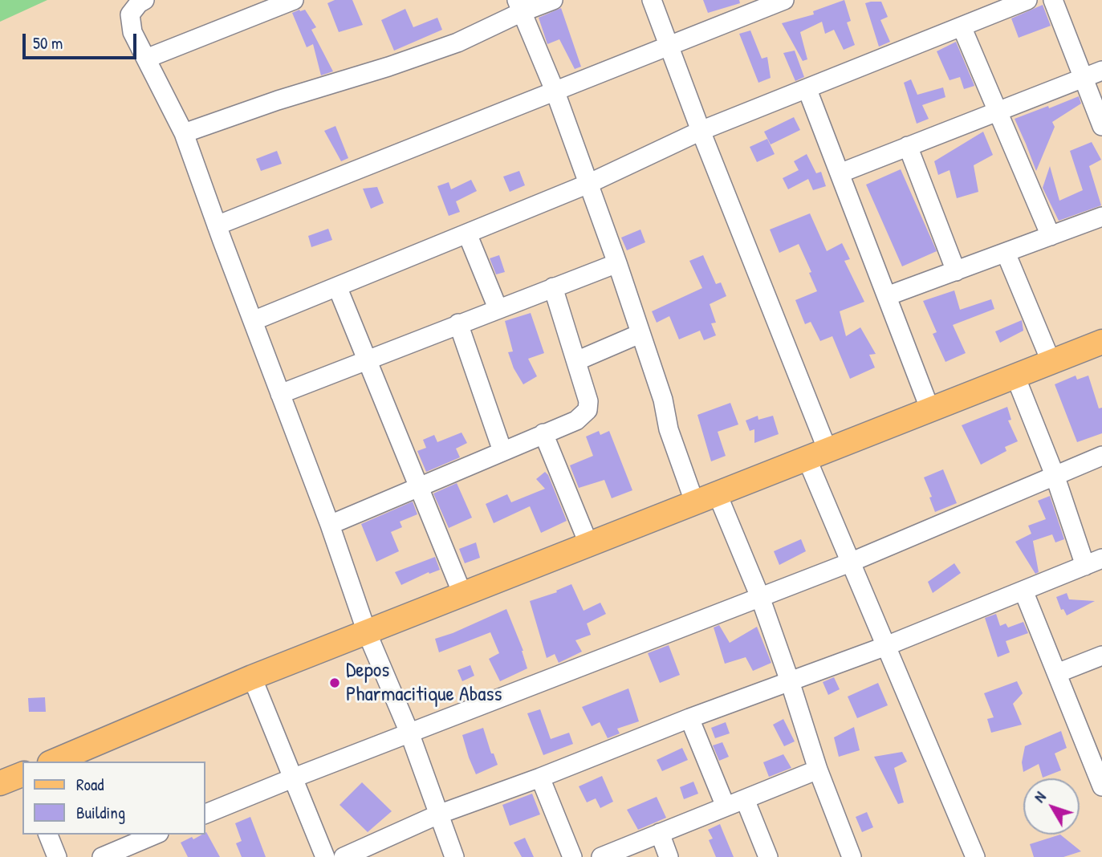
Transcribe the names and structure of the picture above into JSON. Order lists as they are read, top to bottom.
{
  "places": ["Depos Pharmacitique Abass"],
  "legend": ["Road", "Building"],
  "scale_bar": "50 m",
  "north": "top left"
}
